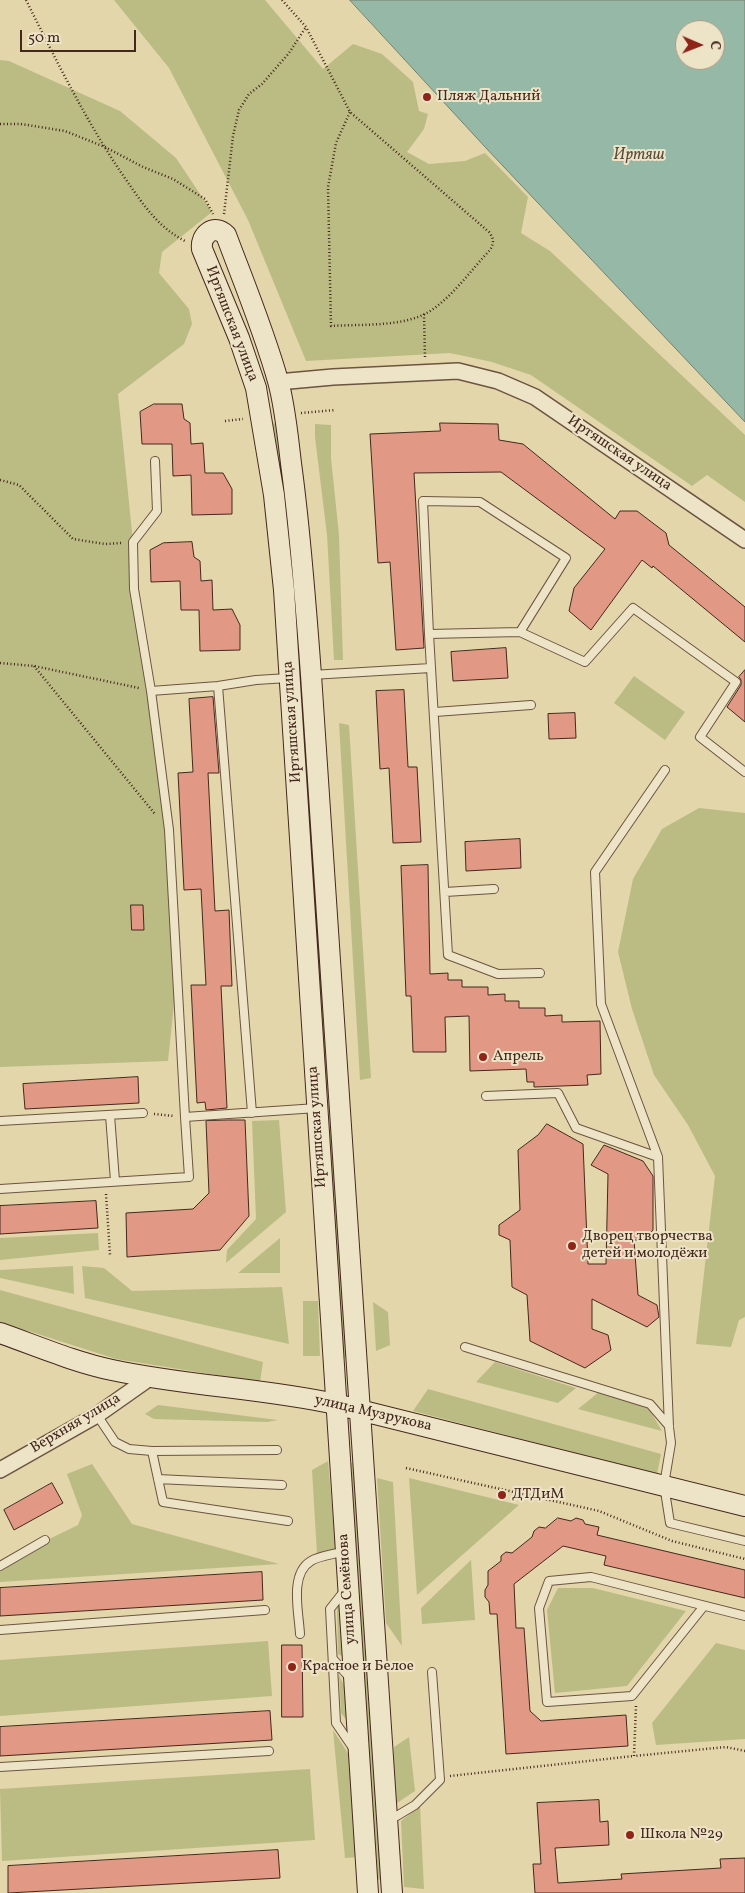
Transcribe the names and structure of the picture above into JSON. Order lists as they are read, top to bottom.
{
  "streets": {
    "street": [
      "Иртяшская улица",
      "улица Музрукова",
      "Верхняя улица",
      "улица Семёнова"
    ]
  },
  "crossings": [
    ["Иртяшская улица", "улица Музрукова"],
    ["Иртяшская улица", "улица Семёнова"],
    ["улица Музрукова", "Верхняя улица"],
    ["улица Музрукова", "улица Семёнова"]
  ],
  "water": ["Иртяш"],
  "places": [
    "Пляж Дальний",
    "Апрель",
    "Дворец творчества детей и молодёжи",
    "ДТДиМ",
    "Красное и Белое",
    "Школа №29"
  ],
  "scale_bar": "50 m",
  "north": "right"
}
